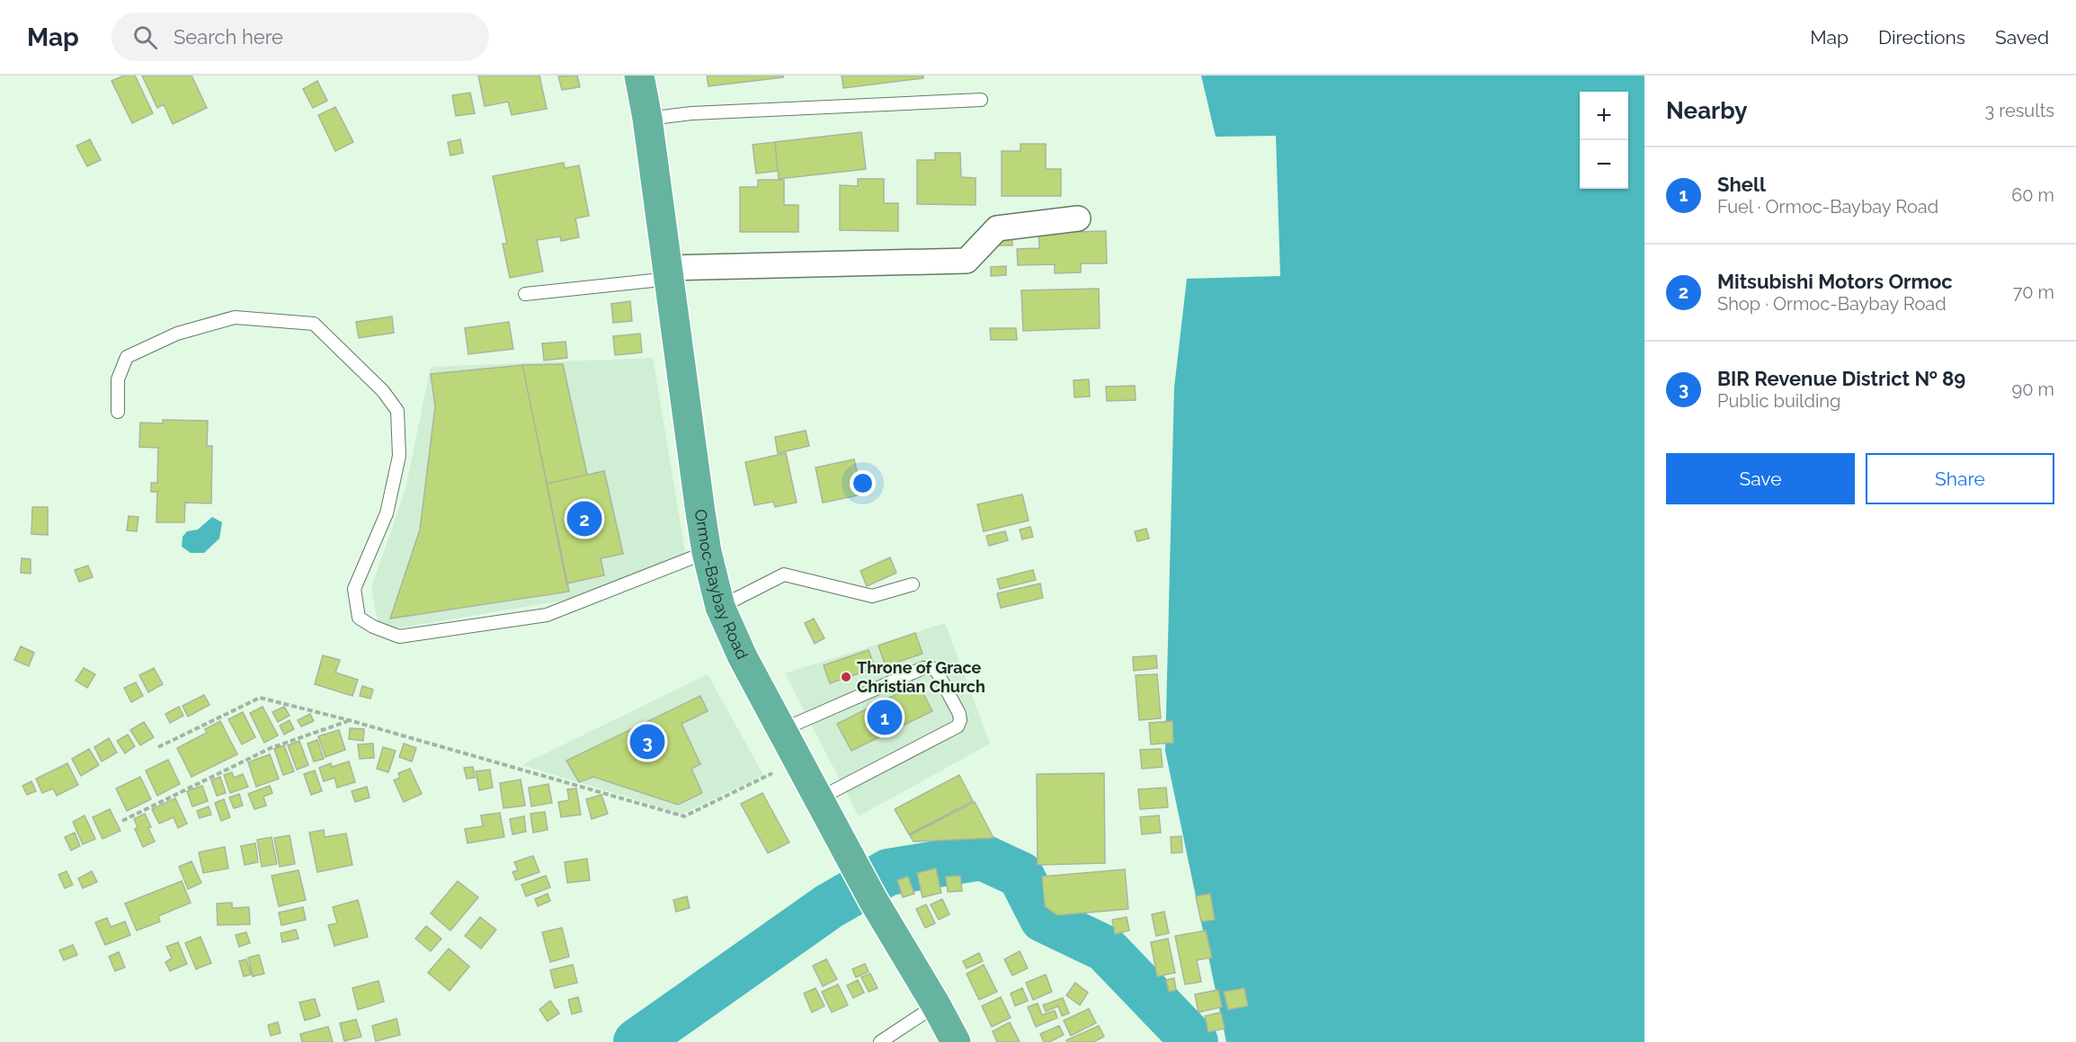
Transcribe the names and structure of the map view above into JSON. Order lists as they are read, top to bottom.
{
  "streets": {
    "highway": ["Ormoc-Baybay Road"]
  },
  "places": ["Throne of Grace Christian Church"],
  "page": {
    "header": "Map",
    "search": "Search here",
    "nav": ["Map", "Directions", "Saved"],
    "heading": ["Nearby", "3 results"],
    "map_buttons": ["+", "−"],
    "list": [
      {
        "mark": "1",
        "name": "Shell",
        "note": "Fuel · Ormoc-Baybay Road",
        "value": "60 m"
      },
      {
        "mark": "2",
        "name": "Mitsubishi Motors Ormoc",
        "note": "Shop · Ormoc-Baybay Road",
        "value": "70 m"
      },
      {
        "mark": "3",
        "name": "BIR Revenue District № 89",
        "note": "Public building",
        "value": "90 m"
      }
    ],
    "buttons": ["Save", "Share"],
    "pins": ["2", "1", "3"]
  }
}
